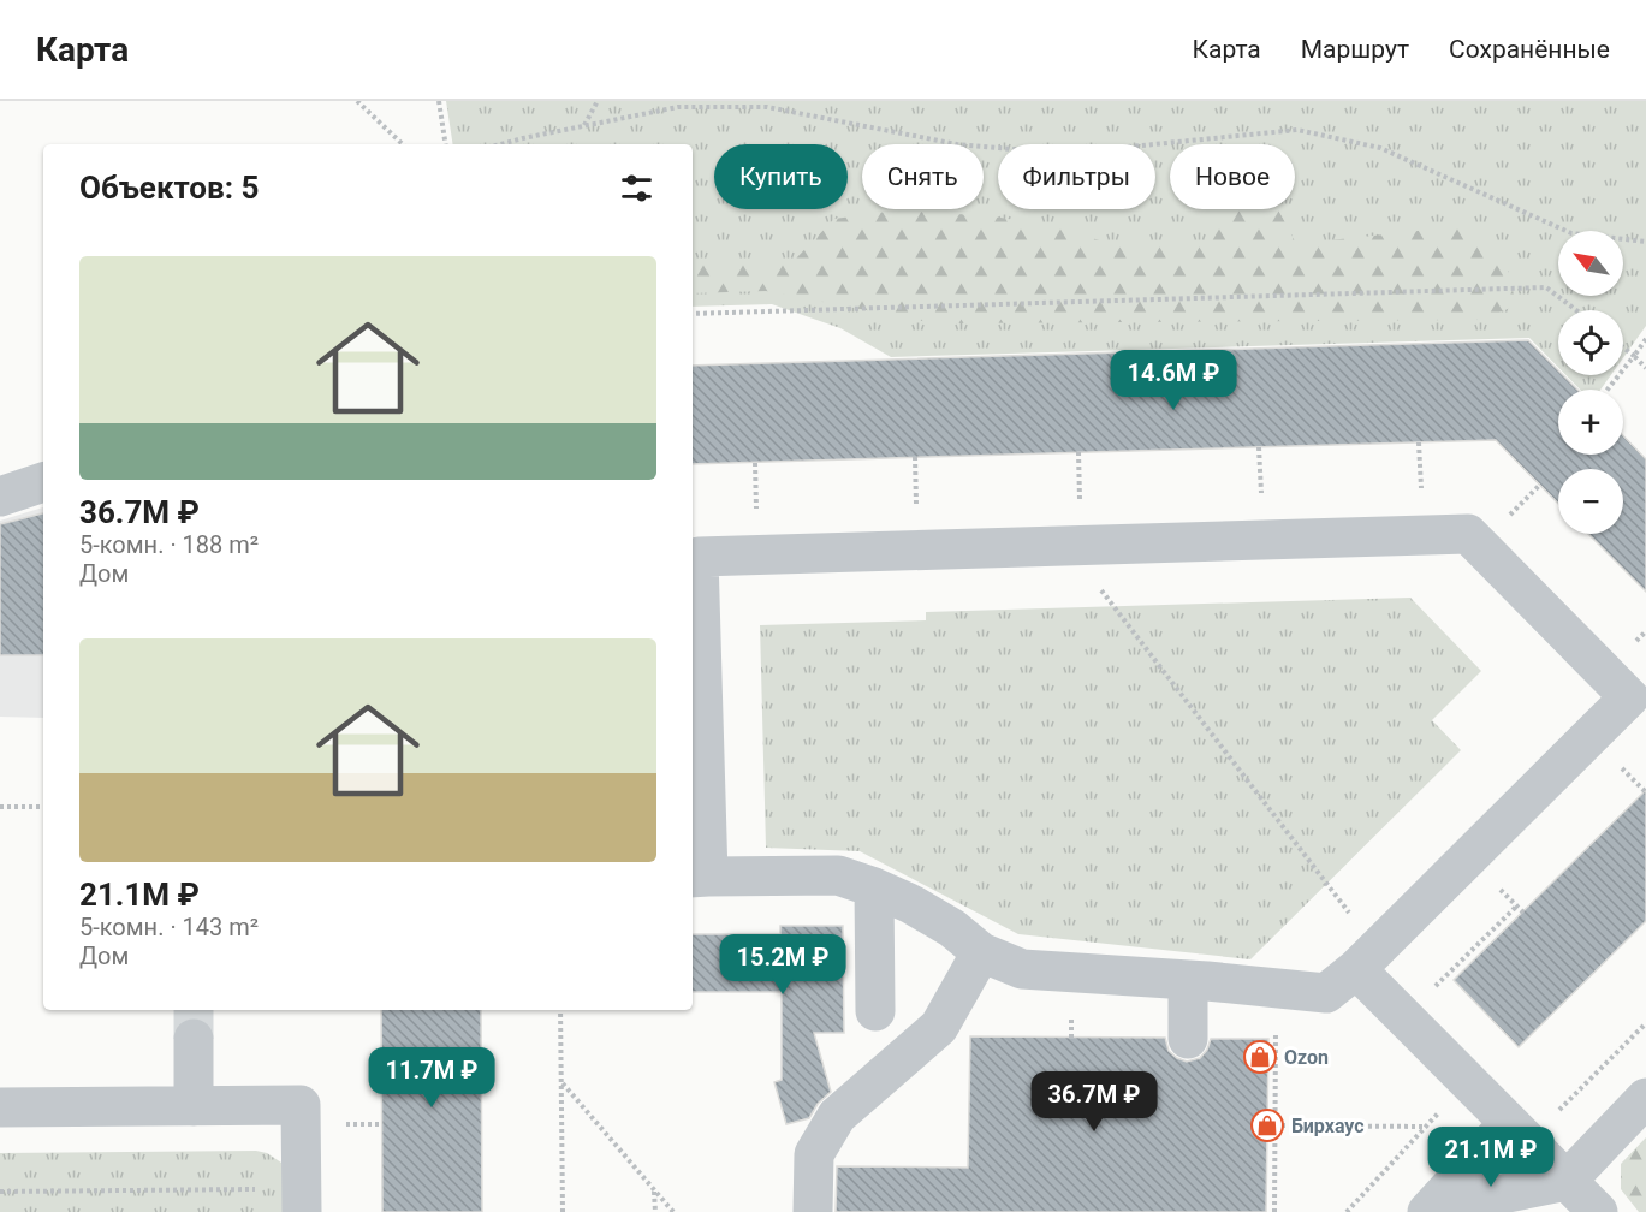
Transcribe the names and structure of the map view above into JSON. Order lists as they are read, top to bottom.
{
  "places": {
    "shop": ["Ozon", "Бирхаус"]
  },
  "north": "top left",
  "page": {
    "header": "Карта",
    "nav": ["Карта", "Маршрут", "Сохранённые"],
    "chip": [
      "Купить",
      "Снять",
      "Фильтры",
      "Новое"
    ],
    "heading": "Объектов: 5",
    "map_buttons": ["+", "−"],
    "list": [
      {
        "name": "36.7M ₽",
        "note": "5-комн. · 188 m² · Дом"
      },
      {
        "name": "21.1M ₽",
        "note": "5-комн. · 143 m² · Дом"
      }
    ],
    "price": [
      "14.6M ₽",
      "15.2M ₽",
      "11.7M ₽",
      "36.7M ₽",
      "21.1M ₽"
    ]
  }
}
